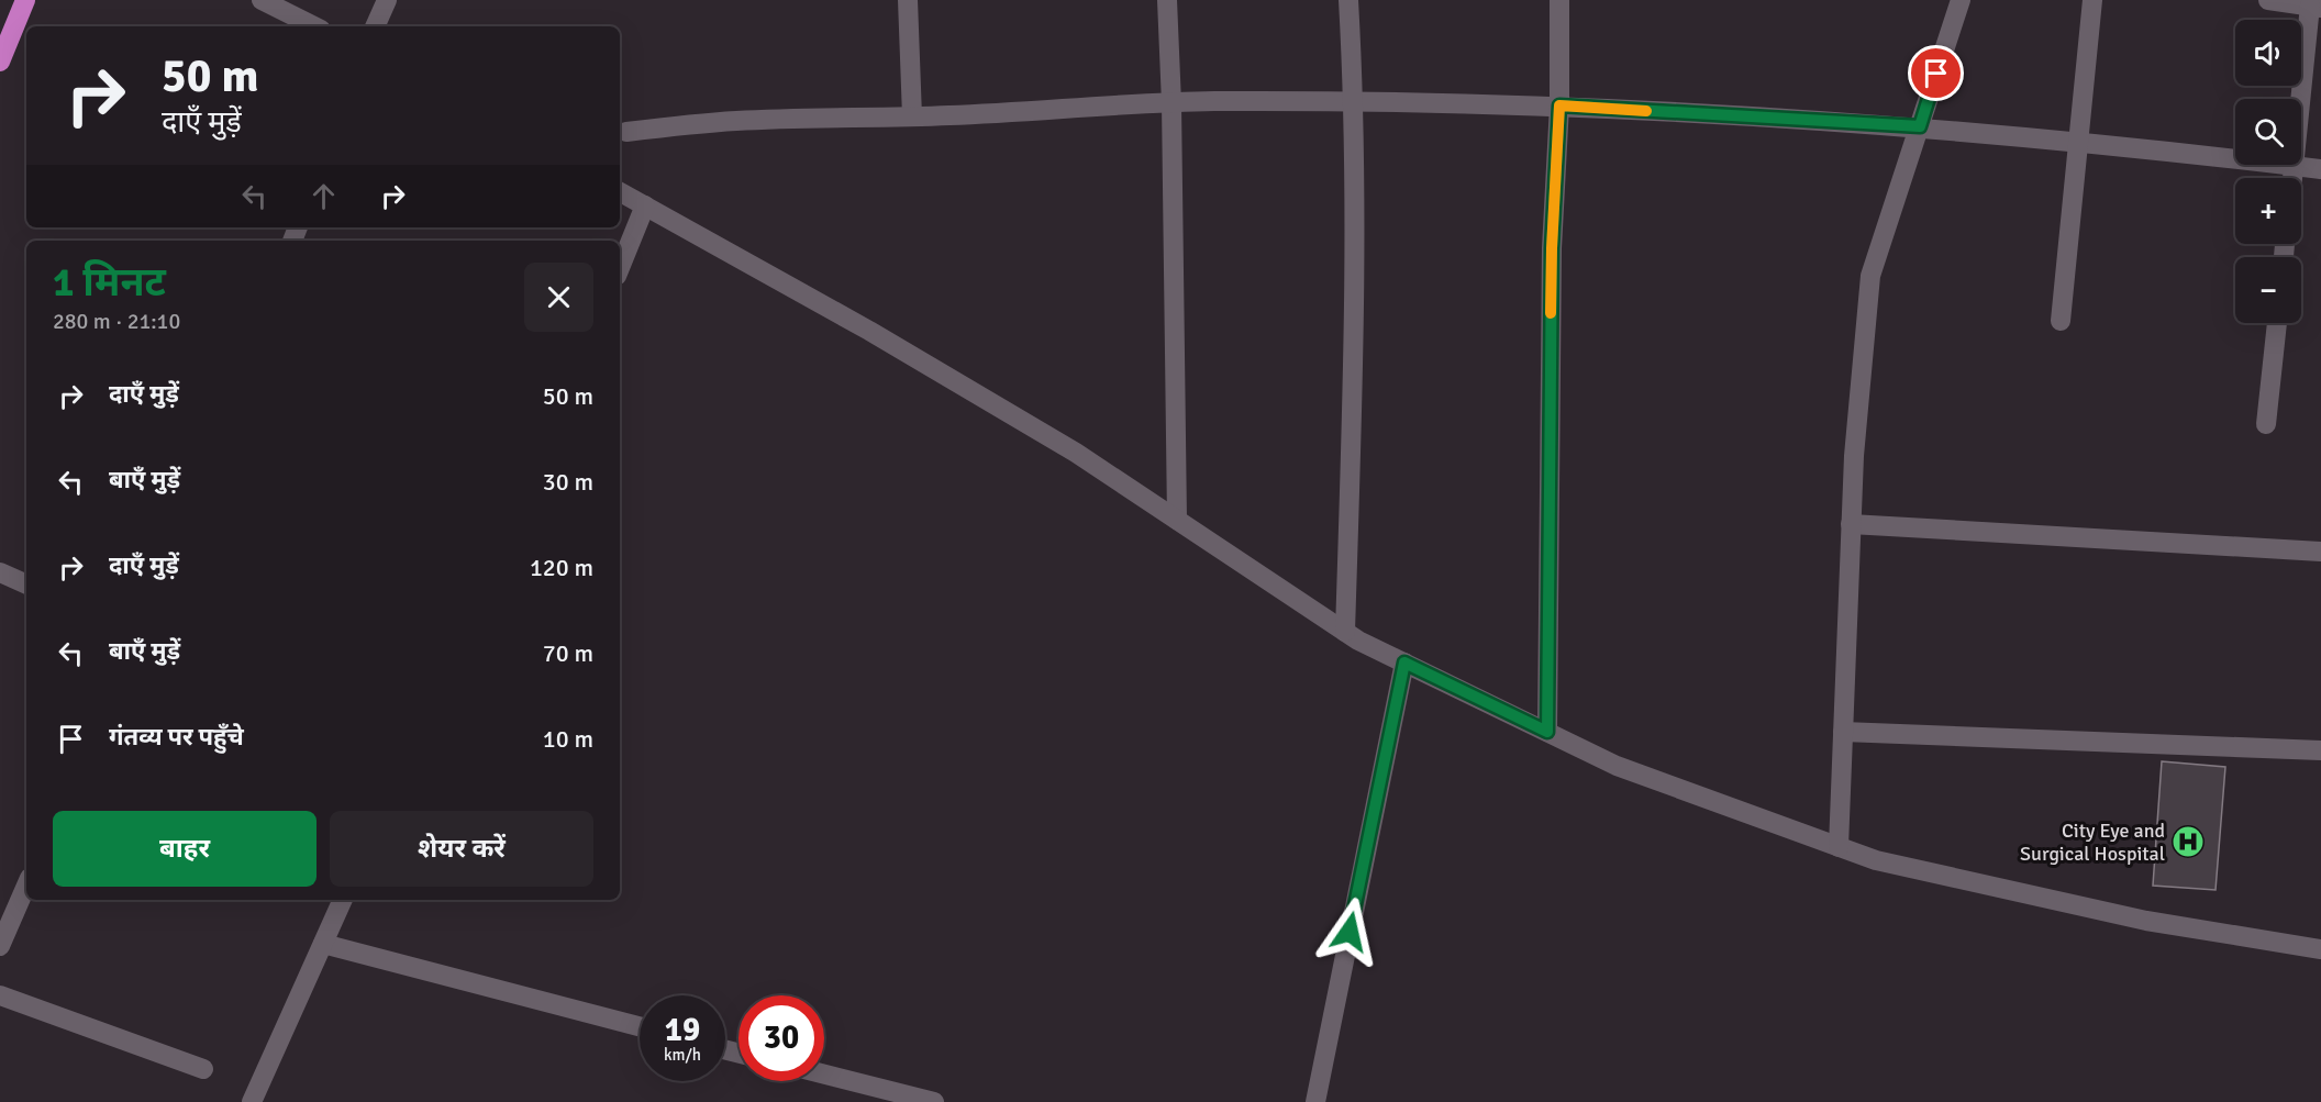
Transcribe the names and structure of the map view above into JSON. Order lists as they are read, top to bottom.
{
  "places": {
    "hospital": ["City Eye and Surgical Hospital"]
  },
  "page": {
    "map_buttons": ["+", "−"],
    "turn": ["50 m", "दाएँ मुड़ें"],
    "heading": ["1 मिनट", "280 m · 21:10"],
    "list": [
      {
        "name": "दाएँ मुड़ें",
        "value": "50 m"
      },
      {
        "name": "बाएँ मुड़ें",
        "value": "30 m"
      },
      {
        "name": "दाएँ मुड़ें",
        "value": "120 m"
      },
      {
        "name": "बाएँ मुड़ें",
        "value": "70 m"
      },
      {
        "name": "गंतव्य पर पहुँचे",
        "value": "10 m"
      }
    ],
    "buttons": ["बाहर", "शेयर करें"],
    "speed": "19 km/h",
    "limit": "30"
  }
}
